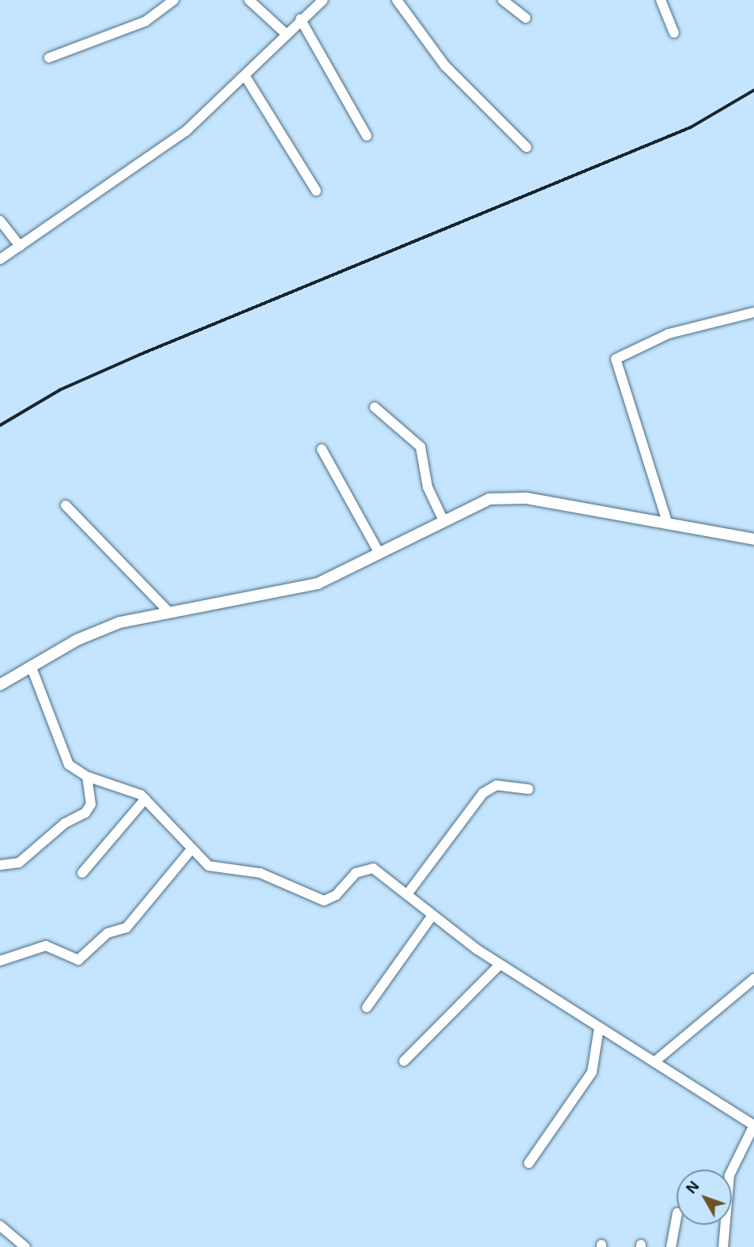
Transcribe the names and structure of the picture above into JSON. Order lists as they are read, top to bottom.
{
  "north": "top left"
}
